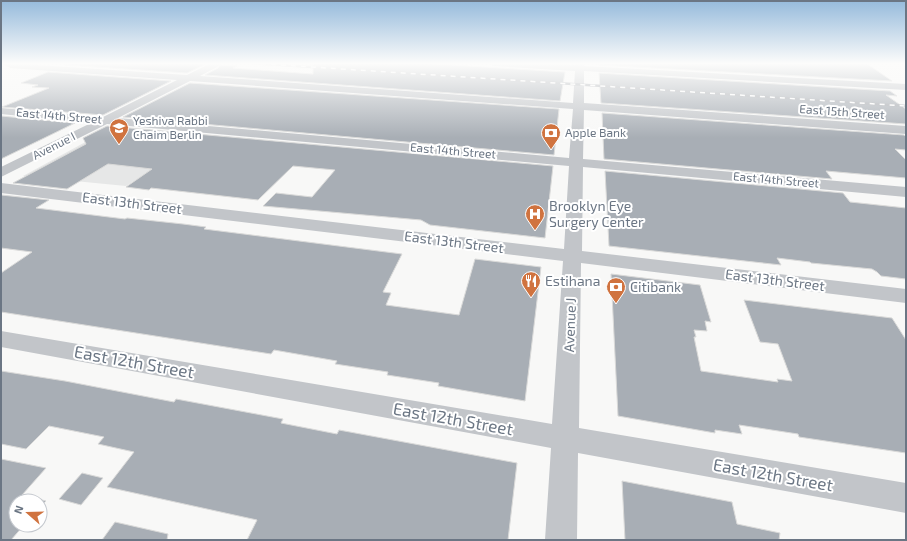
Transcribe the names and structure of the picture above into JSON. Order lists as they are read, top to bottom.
{
  "streets": {
    "street": [
      "East 15th Street",
      "East 14th Street",
      "Avenue I",
      "East 13th Street",
      "Avenue J",
      "East 12th Street"
    ]
  },
  "crossings": [
    ["East 15th Street", "Avenue J"],
    ["East 14th Street", "Avenue I"],
    ["East 14th Street", "Avenue J"],
    ["East 13th Street", "Avenue J"],
    ["Avenue J", "East 12th Street"]
  ],
  "places": {
    "school or university": ["Yeshiva Rabbi Chaim Berlin"],
    "bank": ["Apple Bank", "Citibank"],
    "hospital": ["Brooklyn Eye Surgery Center"],
    "restaurant": ["Estihana"]
  },
  "north": "left"
}
